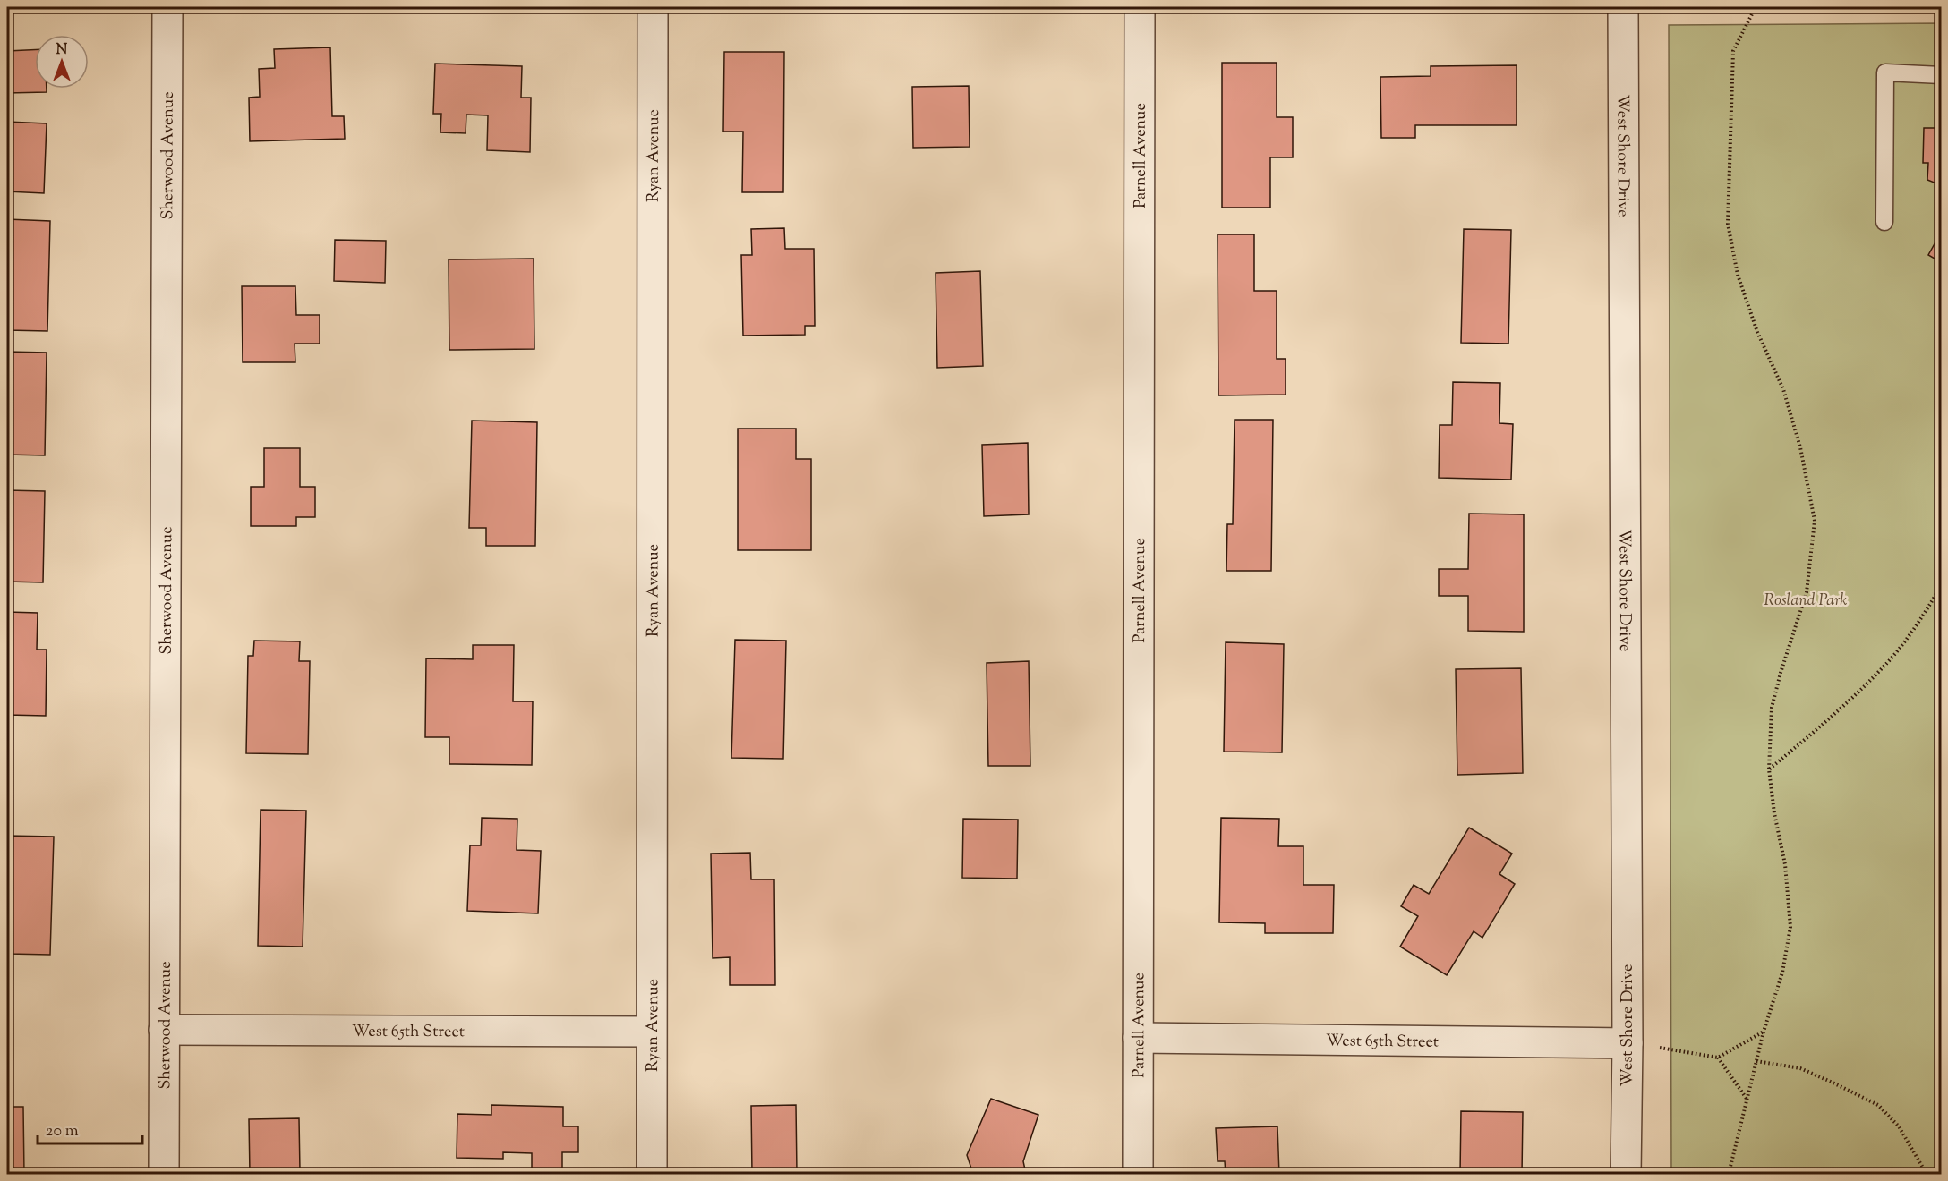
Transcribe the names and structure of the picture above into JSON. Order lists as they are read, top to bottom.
{
  "streets": {
    "street": [
      "Sherwood Avenue",
      "Ryan Avenue",
      "Parnell Avenue",
      "West Shore Drive",
      "West 65th Street"
    ]
  },
  "crossings": [
    ["Sherwood Avenue", "West 65th Street"],
    ["Ryan Avenue", "West 65th Street"],
    ["Parnell Avenue", "West 65th Street"],
    ["West Shore Drive", "West 65th Street"]
  ],
  "parks": ["Rosland Park"],
  "scale_bar": "20 m",
  "north": "top"
}
